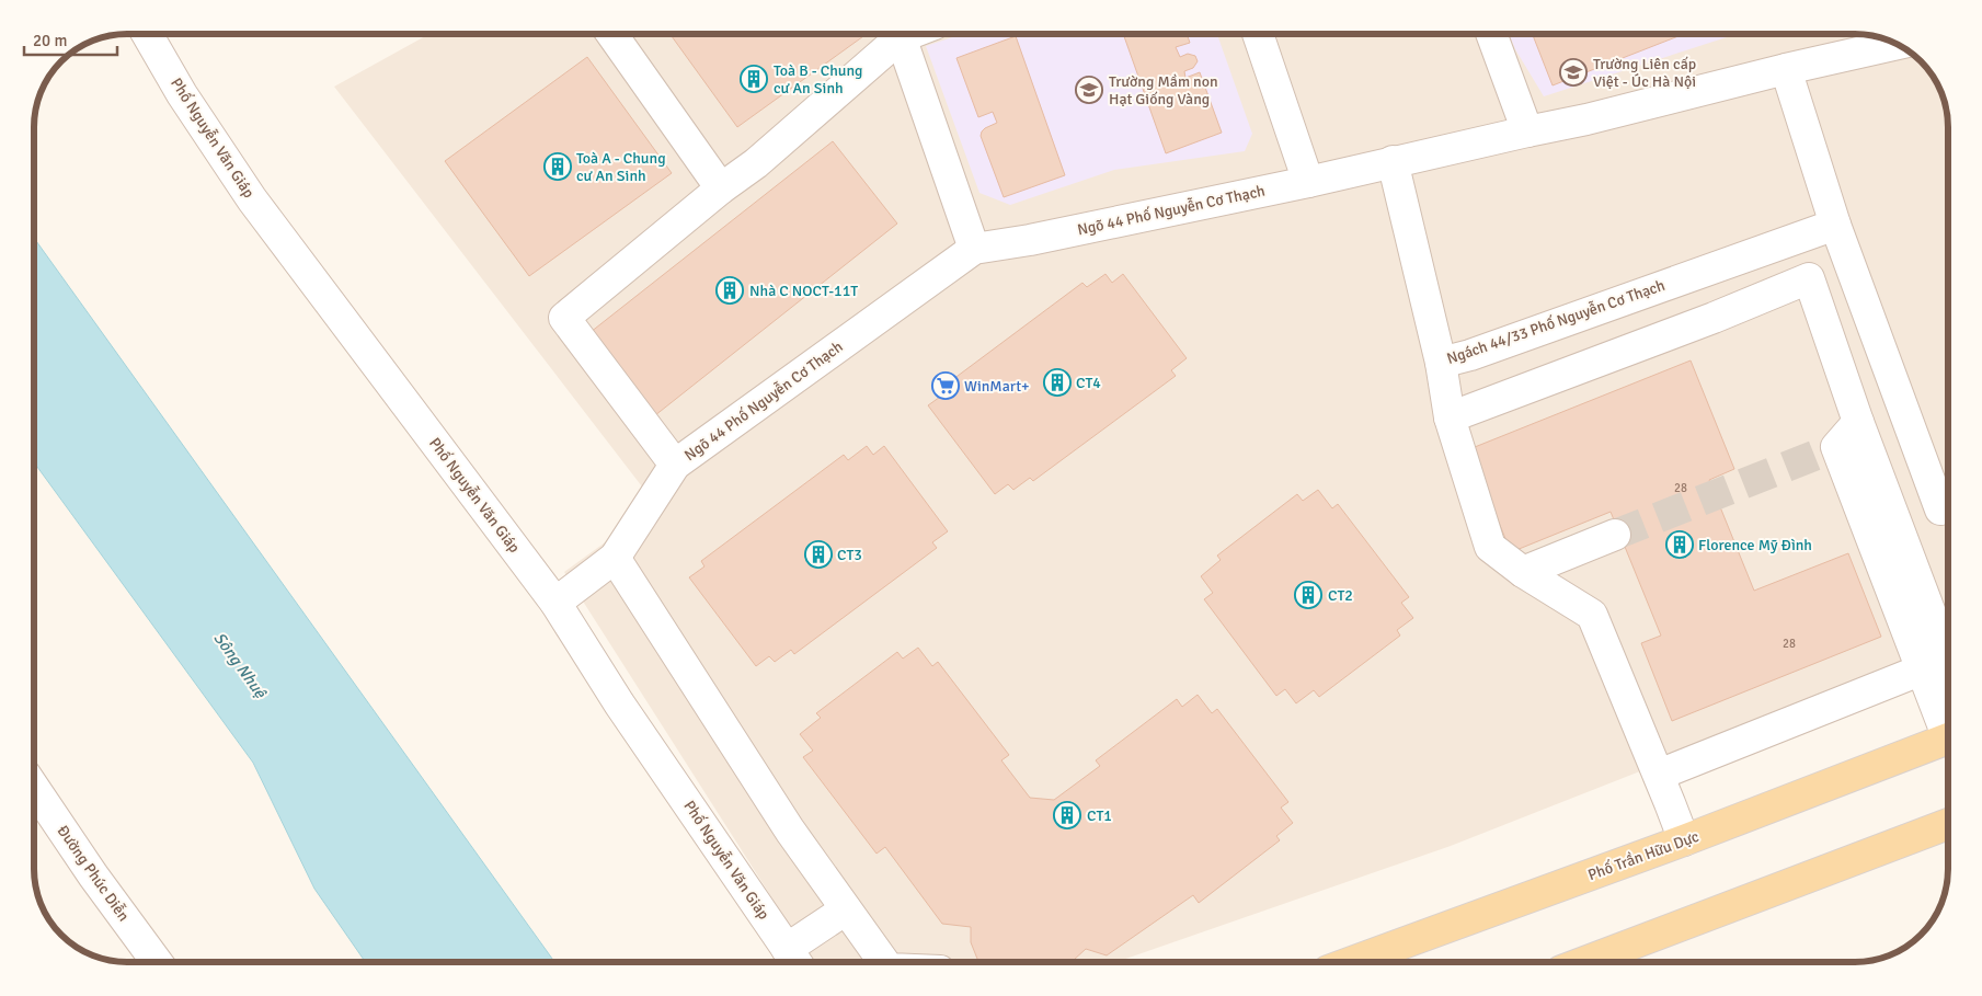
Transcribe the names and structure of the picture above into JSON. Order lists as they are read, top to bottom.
{
  "streets": {
    "main road": ["Phố Trần Hữu Dực"],
    "street": [
      "Phố Nguyễn Văn Giáp",
      "Ngõ 44 Phố Nguyễn Cơ Thạch",
      "Ngách 44/33 Phố Nguyễn Cơ Thạch",
      "Đường Phúc Diễn"
    ]
  },
  "crossings": [
    ["Phố Nguyễn Văn Giáp", "Ngõ 44 Phố Nguyễn Cơ Thạch"],
    ["Ngõ 44 Phố Nguyễn Cơ Thạch", "Ngách 44/33 Phố Nguyễn Cơ Thạch"]
  ],
  "water": ["Sông Nhuệ"],
  "places": {
    "school or university": ["Trường Liên cấp Việt - Úc Hà Nội", "Trường Mầm non Hạt Giống Vàng"],
    "building": [
      "Toà B - Chung cư An Sinh",
      "Toà A - Chung cư An Sinh",
      "Nhà C NOCT-11T",
      "CT4",
      "Florence Mỹ Đình",
      "CT3",
      "CT2",
      "CT1"
    ],
    "supermarket": ["WinMart+"]
  },
  "house_numbers": ["28", "28"],
  "scale_bar": "20 m"
}
